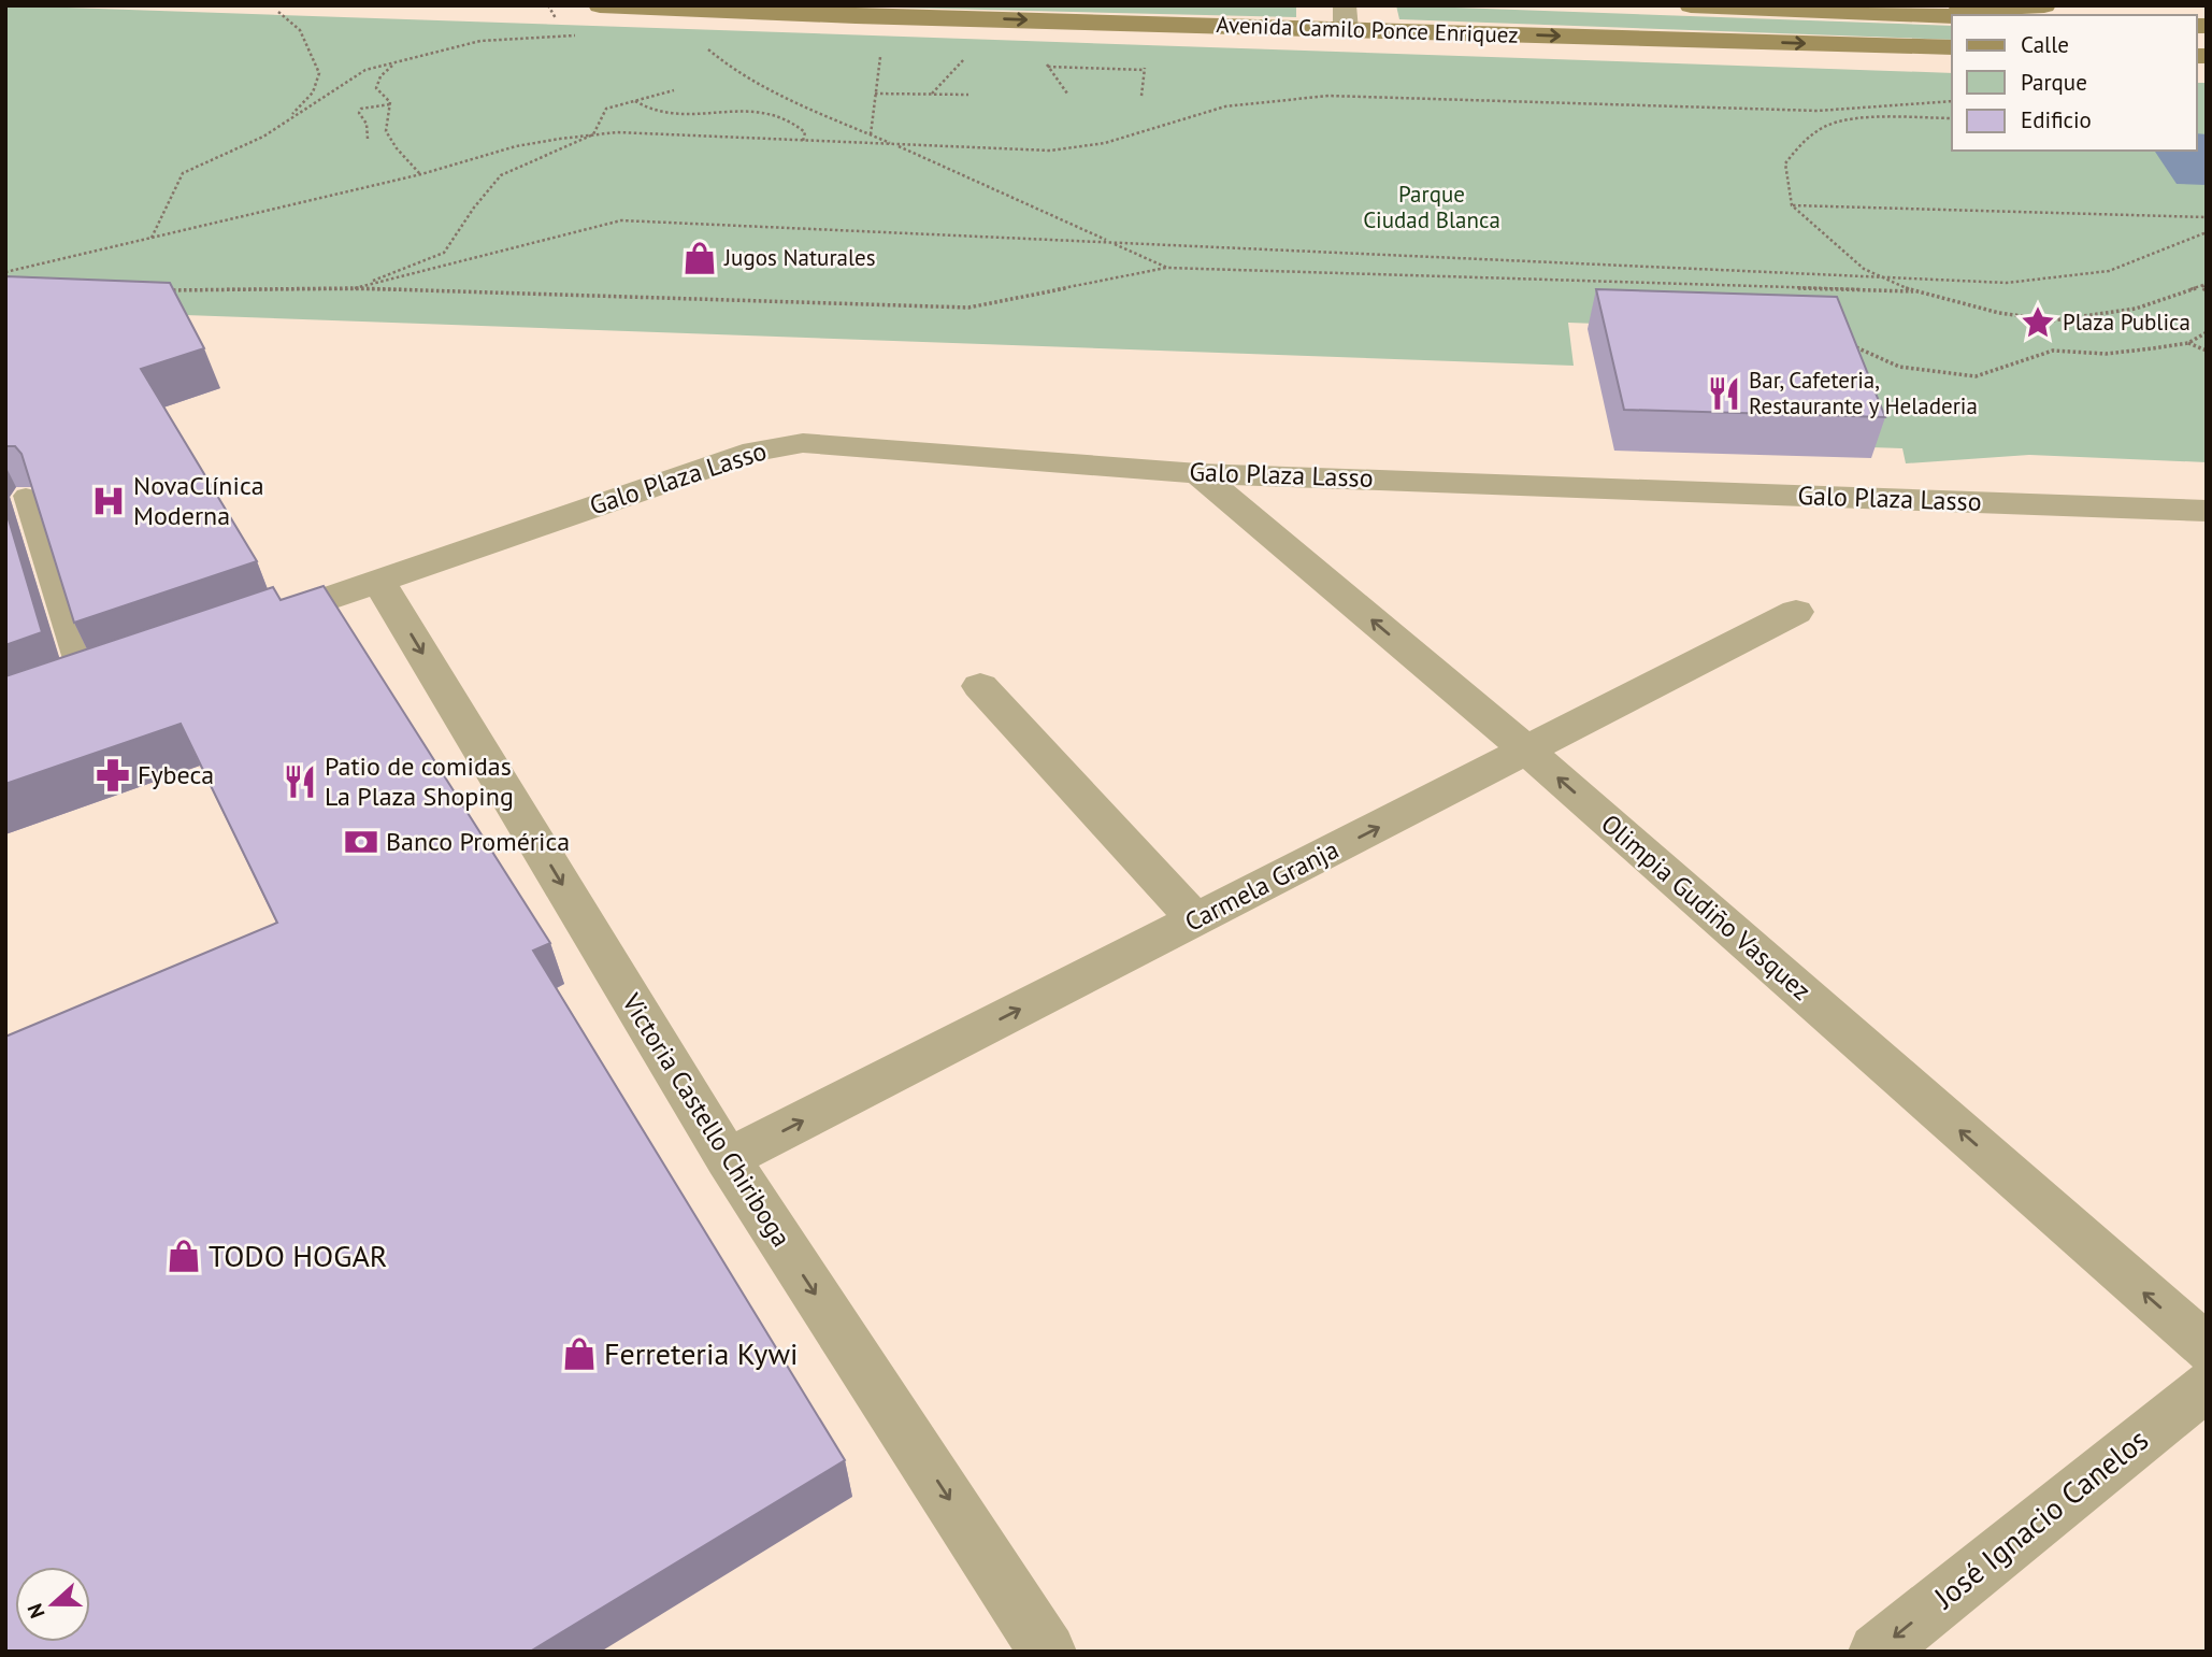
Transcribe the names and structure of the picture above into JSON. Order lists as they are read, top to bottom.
{
  "streets": {
    "main road": ["Avenida Camilo Ponce Enriquez"],
    "street": [
      "Galo Plaza Lasso",
      "Carmela Granja",
      "Olimpia Gudiño Vasquez",
      "Victoria Castello Chiriboga",
      "José Ignacio Canelos"
    ]
  },
  "crossings": [
    ["Galo Plaza Lasso", "Olimpia Gudiño Vasquez"],
    ["Galo Plaza Lasso", "Victoria Castello Chiriboga"],
    ["Carmela Granja", "Olimpia Gudiño Vasquez"],
    ["Carmela Granja", "Victoria Castello Chiriboga"]
  ],
  "one_way": [
    "Avenida Camilo Ponce Enriquez",
    "Carmela Granja",
    "Olimpia Gudiño Vasquez",
    "Victoria Castello Chiriboga",
    "José Ignacio Canelos"
  ],
  "parks": ["Parque Ciudad Blanca"],
  "places": {
    "shop": ["Jugos Naturales", "TODO HOGAR", "Ferreteria Kywi"],
    "place": ["Plaza Publica"],
    "restaurant": ["Bar, Cafeteria, Restaurante y Heladeria", "Patio de comidas La Plaza Shoping"],
    "hospital": ["NovaClínica Moderna"],
    "pharmacy": ["Fybeca"],
    "bank": ["Banco Promérica"]
  },
  "legend": ["Calle", "Parque", "Edificio"],
  "north": "left"
}
